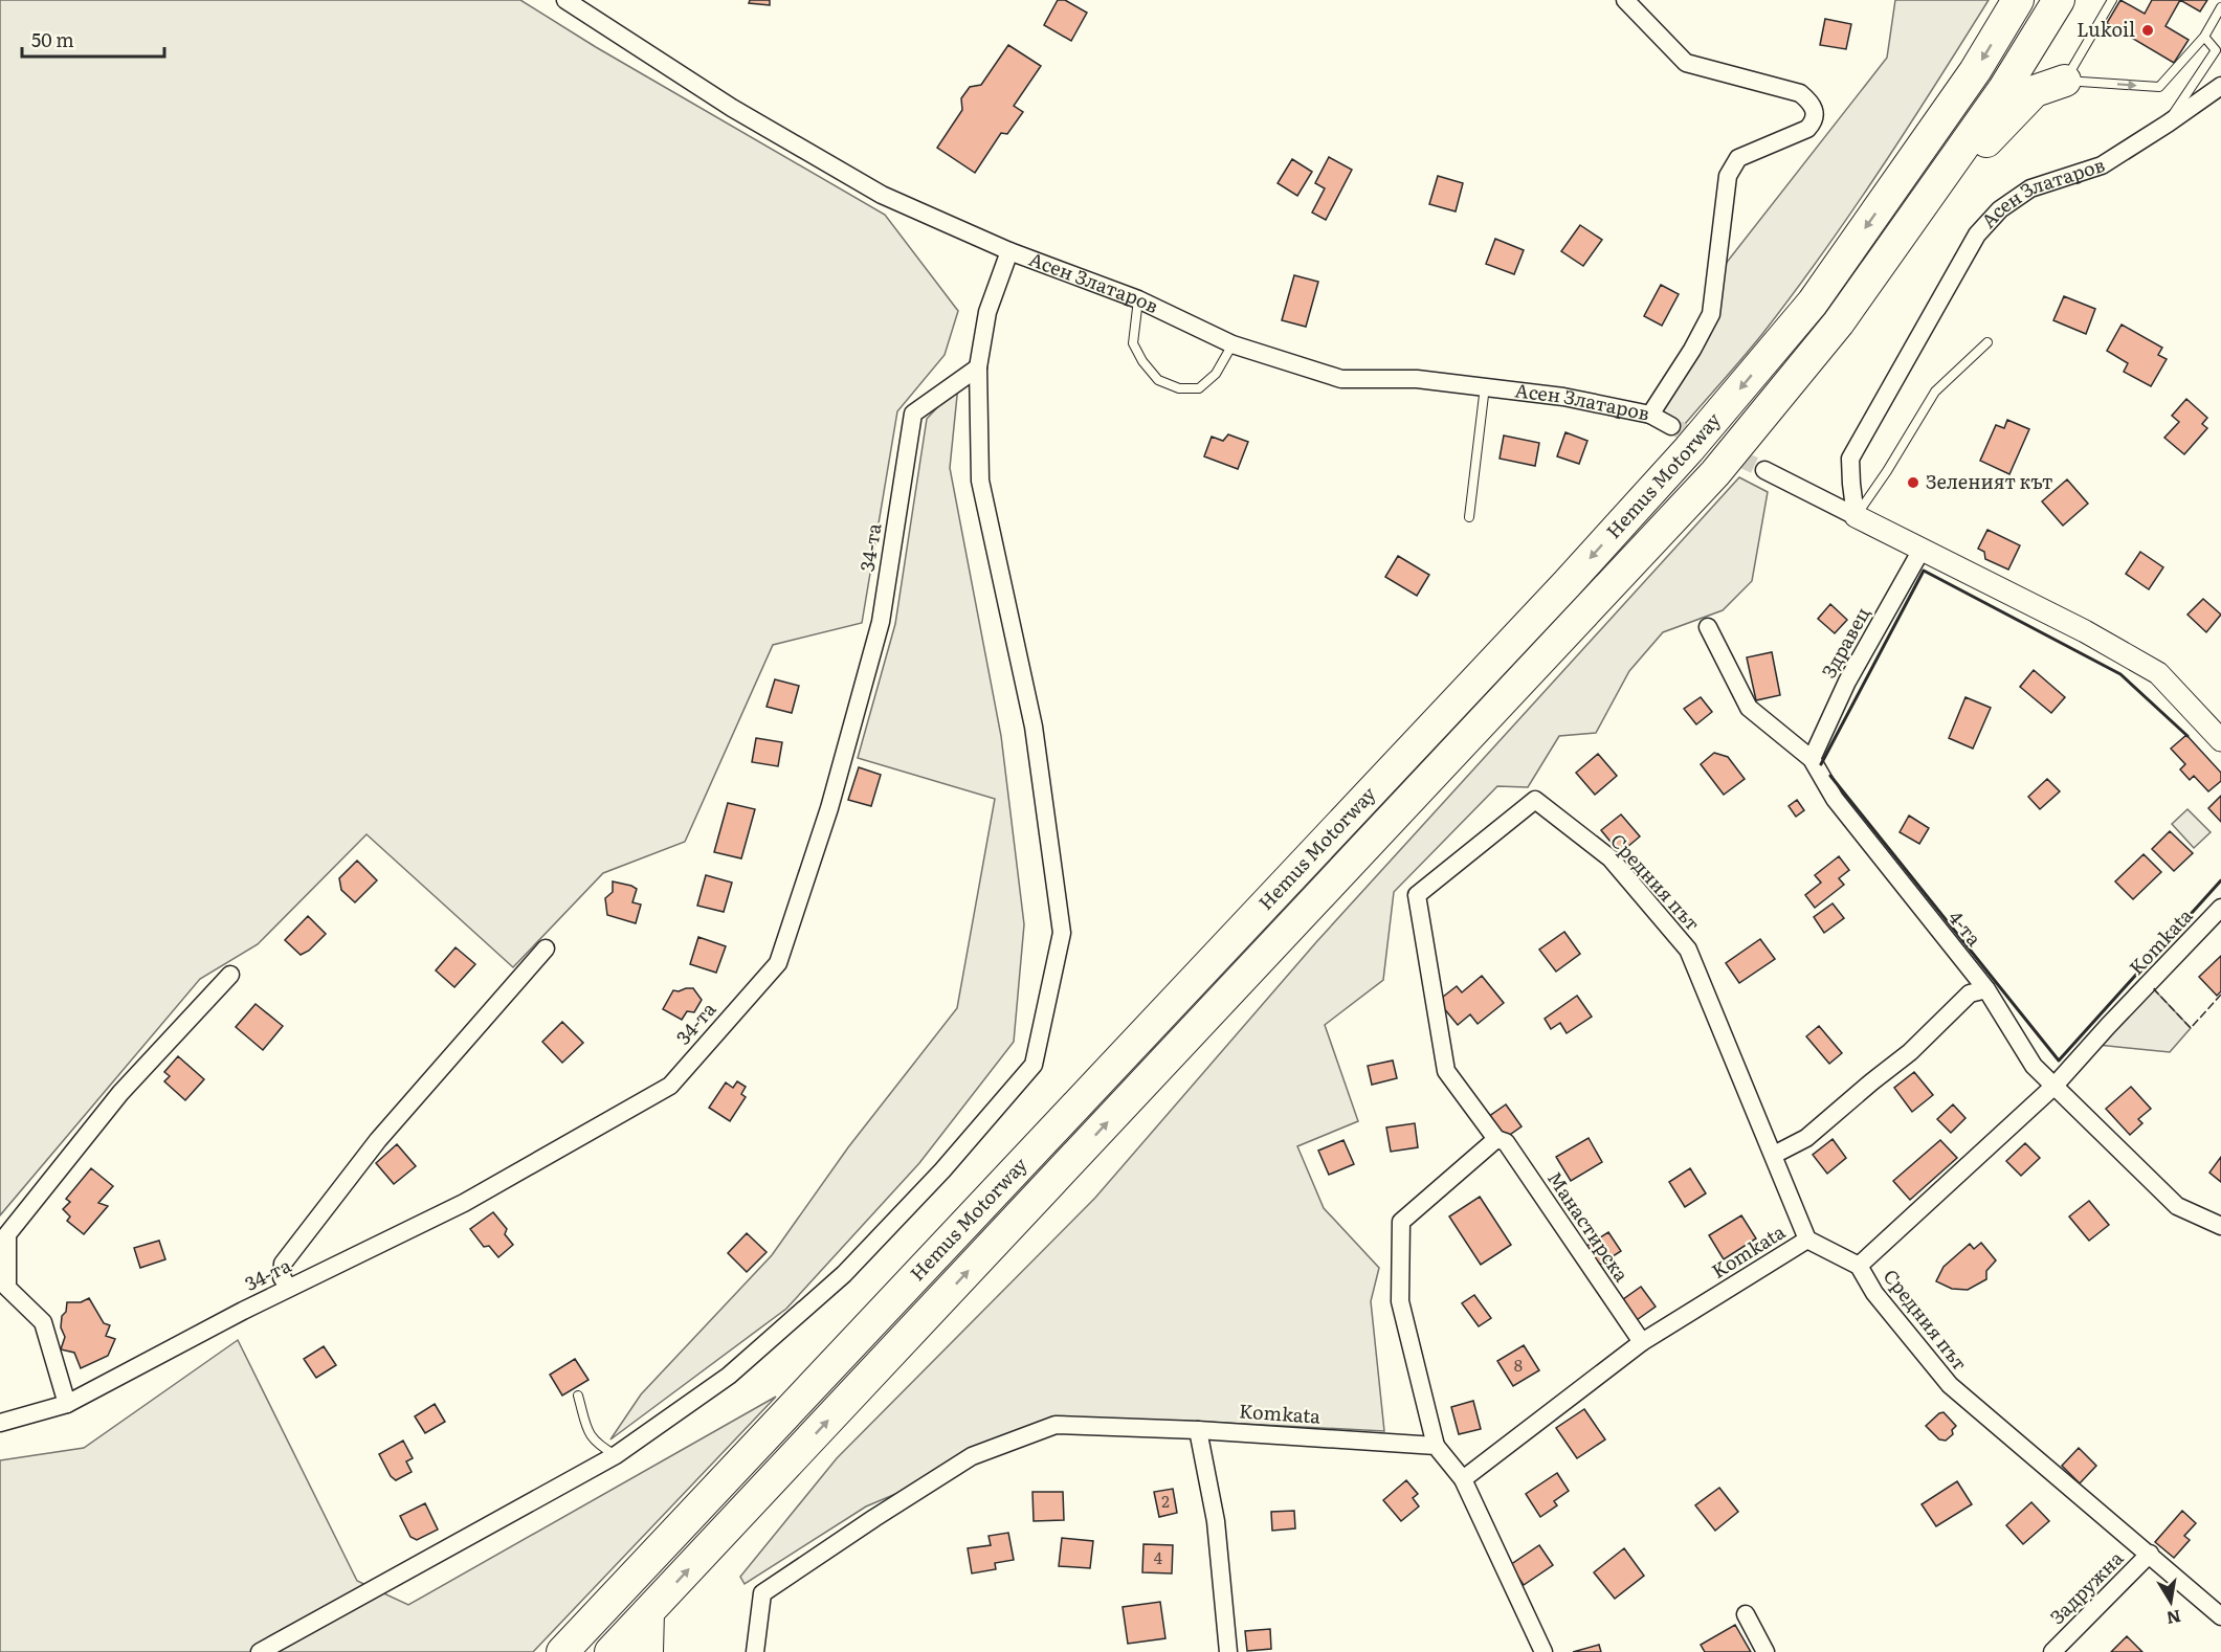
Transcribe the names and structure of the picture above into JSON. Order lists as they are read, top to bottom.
{
  "streets": {
    "highway": ["Hemus Motorway"],
    "street": [
      "Асен Златаров",
      "34-та",
      "Здравец",
      "Средния път",
      "4-та",
      "Komkata",
      "Манастирска",
      "Задружна"
    ]
  },
  "crossings": [
    ["Здравец", "4-та"],
    ["Средния път", "Komkata"],
    ["Средния път", "Манастирска"],
    ["Средния път", "Задружна"],
    ["4-та", "Komkata"],
    ["Komkata", "Манастирска"]
  ],
  "places": ["Lukoil", "Зеленият кът"],
  "house_numbers": ["8", "2", "4"],
  "scale_bar": "50 m",
  "north": "bottom"
}
